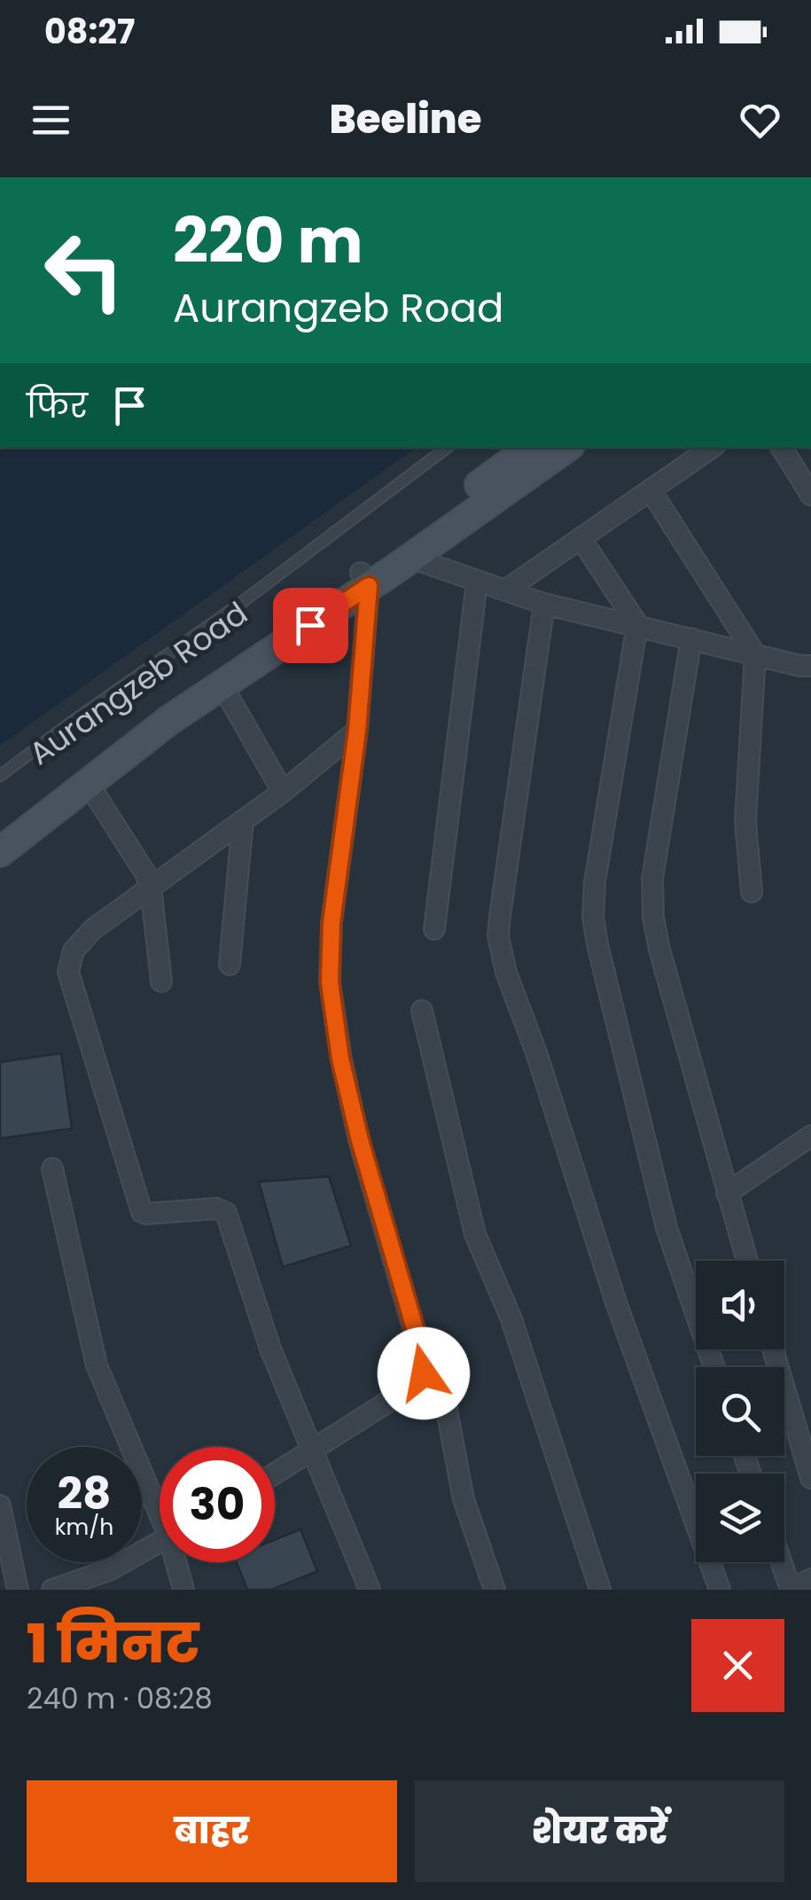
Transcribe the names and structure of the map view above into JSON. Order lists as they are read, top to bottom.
{
  "streets": {
    "main road": ["Aurangzeb Road"]
  },
  "page": {
    "status": "08:27",
    "header": "Beeline",
    "turn": ["220 m", "Aurangzeb Road"],
    "then": "फिर",
    "speed": "28 km/h",
    "limit": "30",
    "heading": ["1 मिनट", "240 m · 08:28"],
    "buttons": ["बाहर", "शेयर करें"]
  }
}
